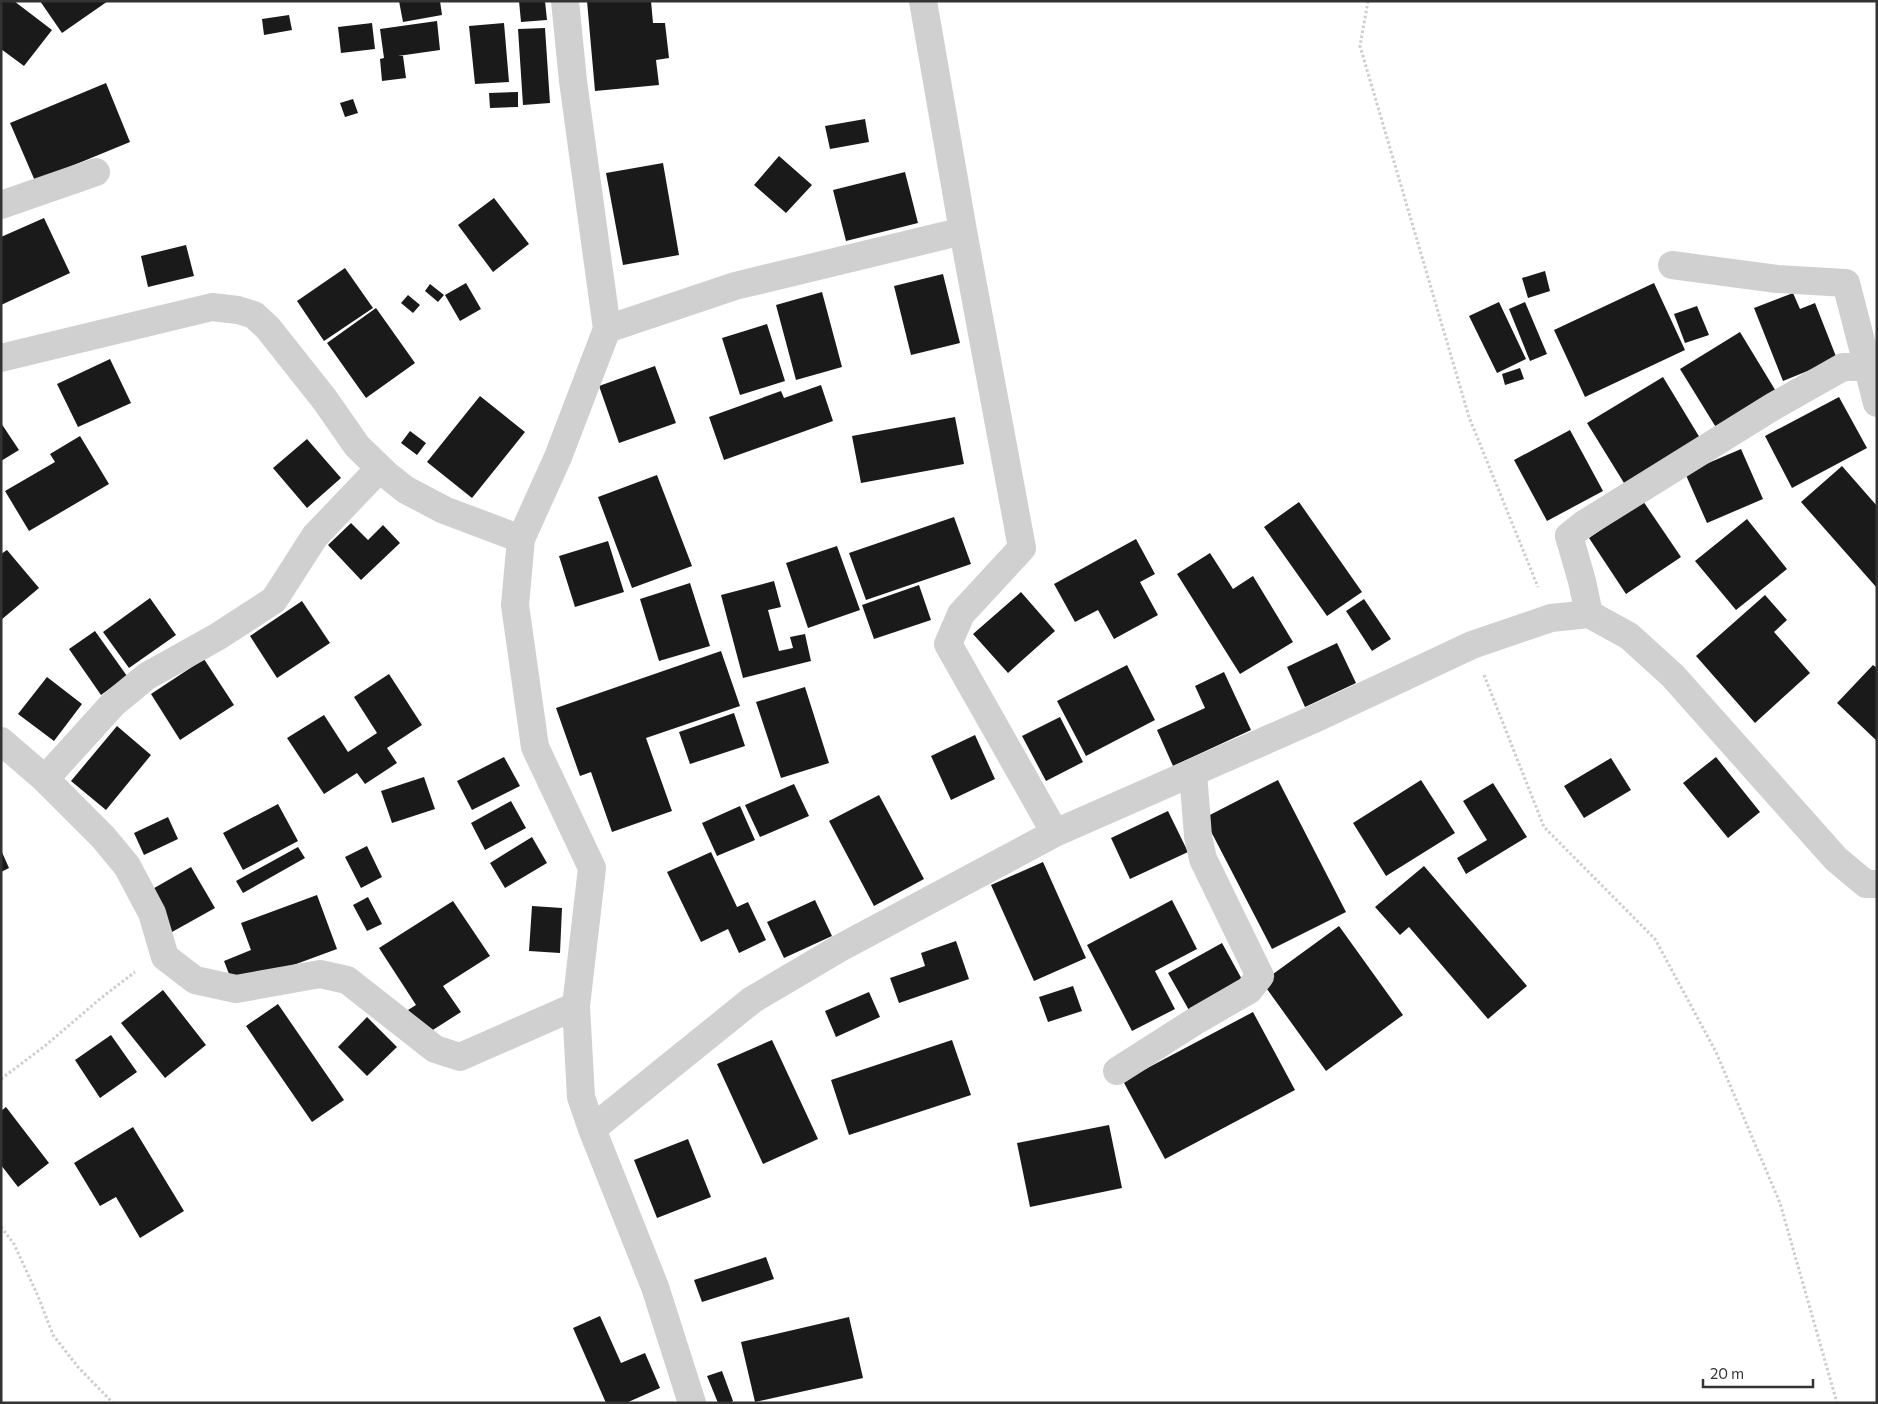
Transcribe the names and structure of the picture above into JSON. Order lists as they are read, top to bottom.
{
  "scale_bar": "20 m"
}
